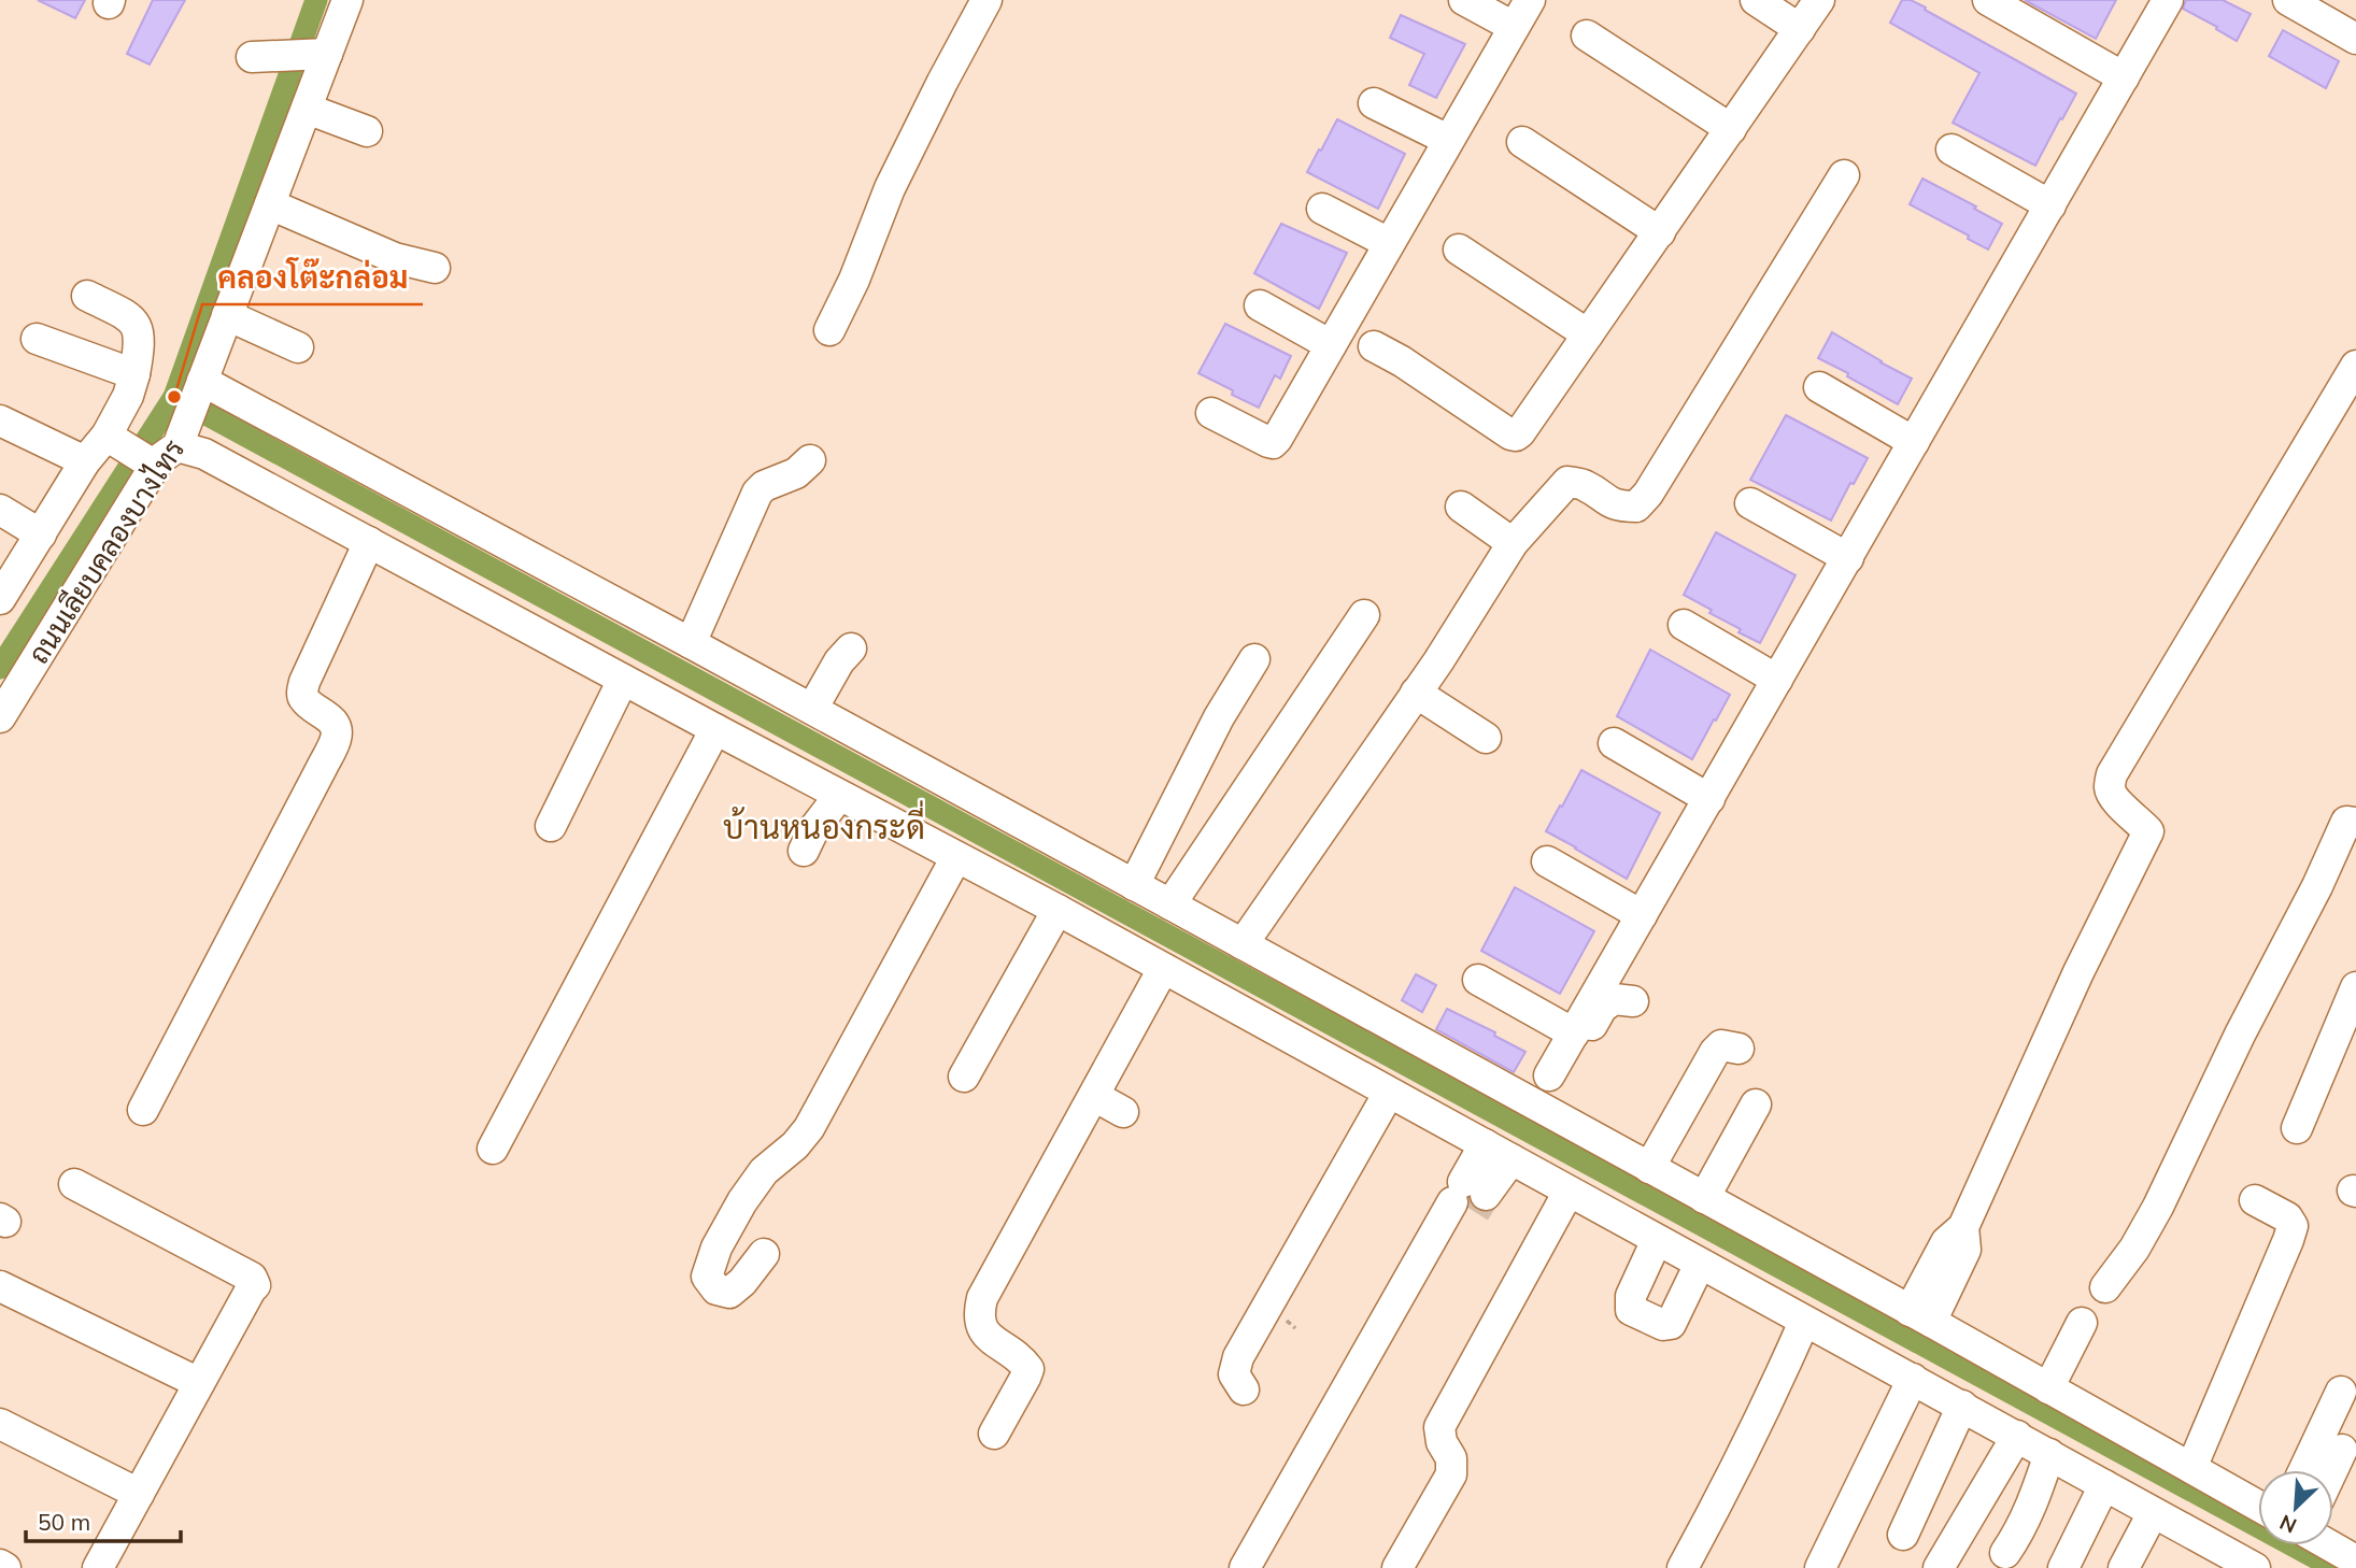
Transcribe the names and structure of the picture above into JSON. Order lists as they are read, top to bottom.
{
  "streets": {
    "street": ["ถนนเลียบคลองบางไทร"]
  },
  "districts": ["บ้านหนองกระดี่"],
  "places": ["คลองโต๊ะกล่อม"],
  "scale_bar": "50 m",
  "north": "bottom left"
}
